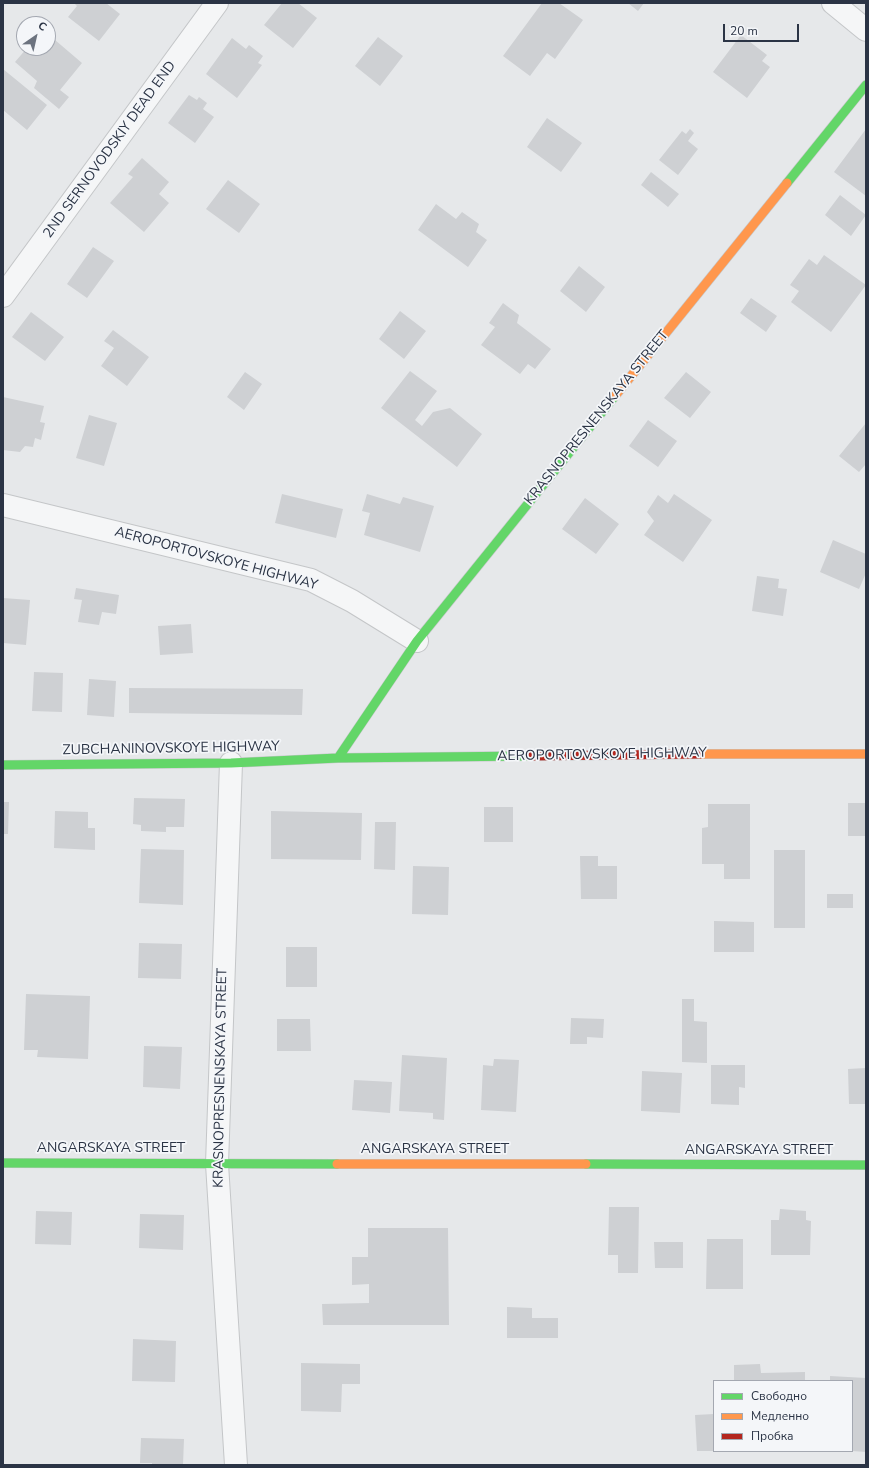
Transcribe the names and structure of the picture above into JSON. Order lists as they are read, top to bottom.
{
  "streets": {
    "street": [
      "2ND SERNOVODSKIY DEAD END",
      "KRASNOPRESNENSKAYA STREET",
      "AEROPORTOVSKOYE HIGHWAY",
      "ZUBCHANINOVSKOYE HIGHWAY",
      "ANGARSKAYA STREET"
    ]
  },
  "crossings": [
    ["KRASNOPRESNENSKAYA STREET", "AEROPORTOVSKOYE HIGHWAY"],
    ["KRASNOPRESNENSKAYA STREET", "ZUBCHANINOVSKOYE HIGHWAY"],
    ["KRASNOPRESNENSKAYA STREET", "ANGARSKAYA STREET"],
    ["AEROPORTOVSKOYE HIGHWAY", "ZUBCHANINOVSKOYE HIGHWAY"]
  ],
  "legend": ["Свободно", "Медленно", "Пробка"],
  "scale_bar": "20 m",
  "north": "top right"
}
